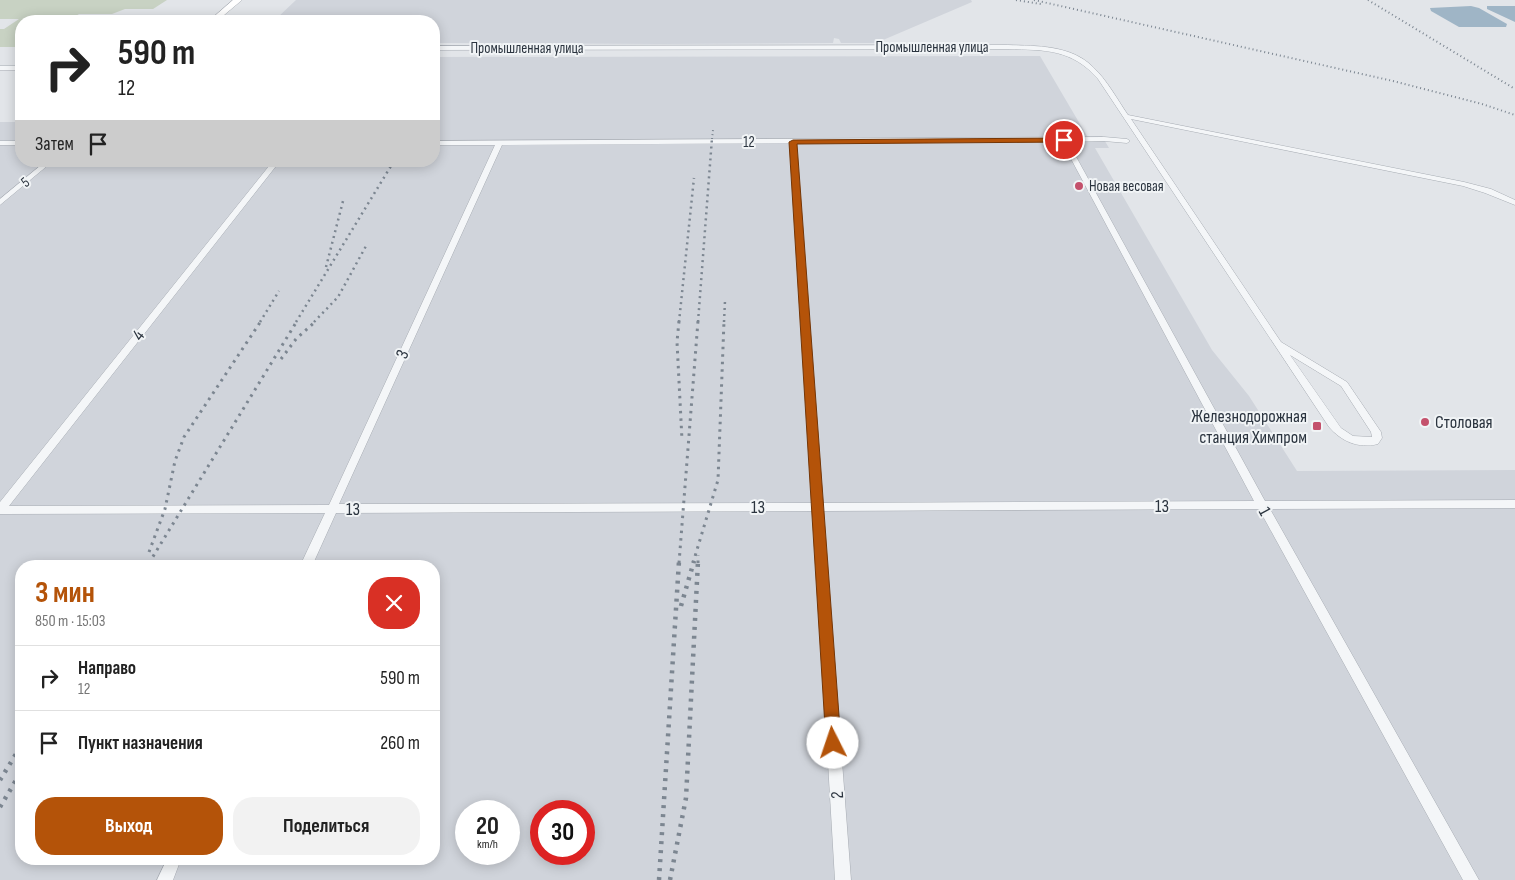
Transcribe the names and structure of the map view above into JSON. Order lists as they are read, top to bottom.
{
  "streets": {
    "street": [
      "Промышленная улица",
      "12",
      "5",
      "4",
      "3",
      "13",
      "1",
      "2"
    ]
  },
  "crossings": [
    ["Промышленная улица", "12"],
    ["12", "3"],
    ["12", "1"],
    ["12", "2"],
    ["4", "13"],
    ["3", "13"],
    ["13", "1"],
    ["13", "2"]
  ],
  "places": {
    "other": ["Новая весовая", "Столовая"],
    "transit": ["Железнодорожная станция Химпром"]
  },
  "page": {
    "turn": ["590 m", "12"],
    "then": "Затем",
    "heading": ["3 мин", "850 m · 15:03"],
    "list": [
      {
        "name": "Направо",
        "note": "12",
        "value": "590 m"
      },
      {
        "name": "Пункт назначения",
        "value": "260 m"
      }
    ],
    "buttons": ["Выход", "Поделиться"],
    "speed": "20 km/h",
    "limit": "30"
  }
}
